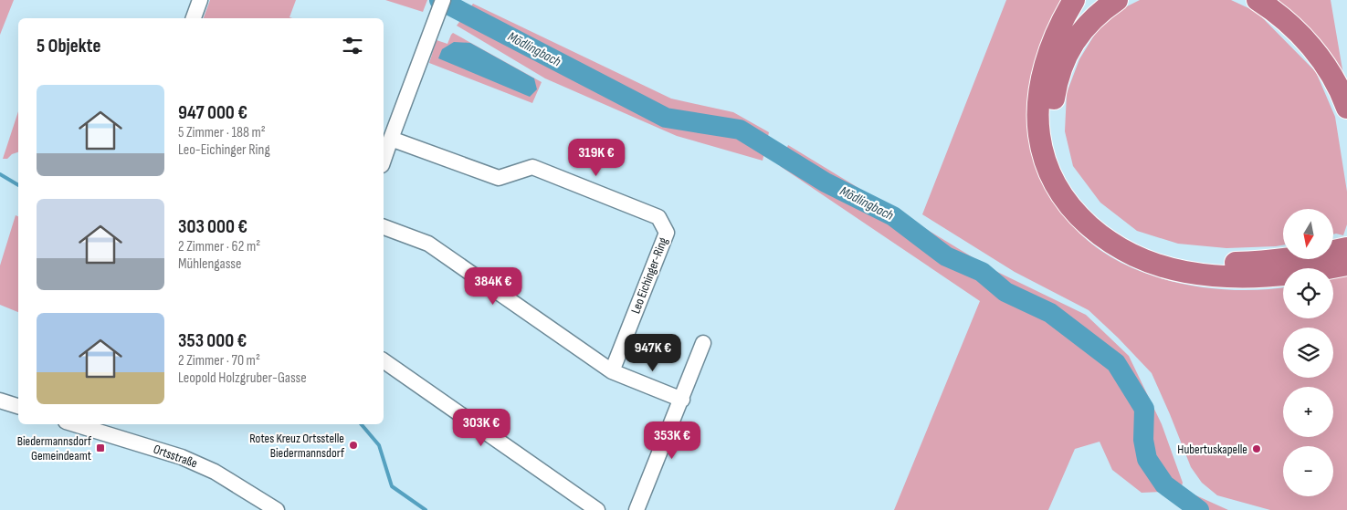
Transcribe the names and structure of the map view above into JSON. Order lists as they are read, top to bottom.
{
  "streets": {
    "street": ["Leo Eichinger-Ring", "Ortsstraße"]
  },
  "water": ["Mödlingbach"],
  "places": {
    "other": ["Rotes Kreuz Ortsstelle Biedermannsdorf", "Hubertuskapelle"],
    "transit": ["Biedermannsdorf Gemeindeamt"]
  },
  "north": "bottom",
  "page": {
    "heading": "5 Objekte",
    "list": [
      {
        "name": "947 000 €",
        "note": "5 Zimmer · 188 m² · Leo-Eichinger Ring"
      },
      {
        "name": "303 000 €",
        "note": "2 Zimmer · 62 m² · Mühlengasse"
      },
      {
        "name": "353 000 €",
        "note": "2 Zimmer · 70 m² · Leopold Holzgruber-Gasse"
      }
    ],
    "price": [
      "319K €",
      "384K €",
      "947K €",
      "303K €",
      "353K €"
    ],
    "map_buttons": ["+", "−"]
  }
}
